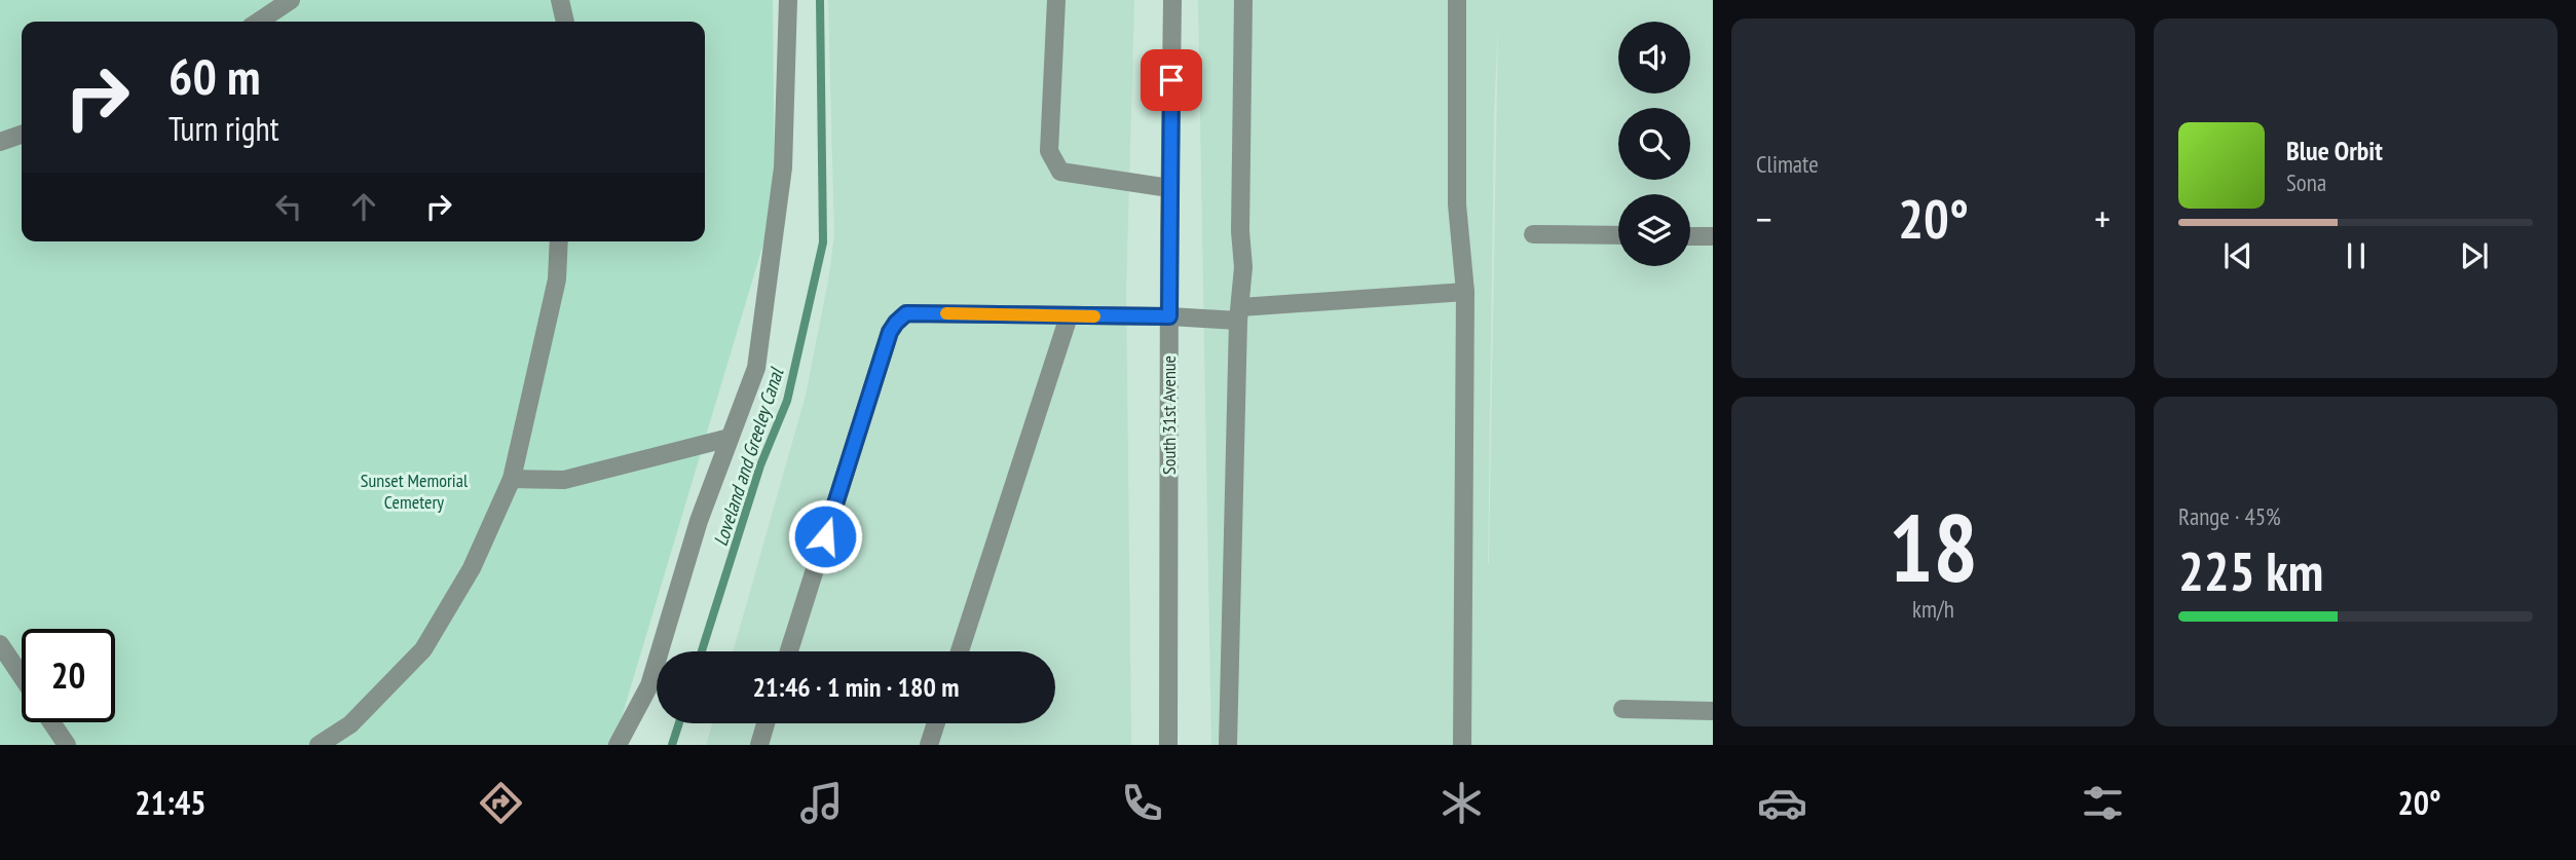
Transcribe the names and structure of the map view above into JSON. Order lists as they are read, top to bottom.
{
  "streets": {
    "street": ["South 31st Avenue"]
  },
  "water": ["Loveland and Greeley Canal"],
  "parks": ["Sunset Memorial Cemetery"],
  "page": {
    "tile": [
      "Climate",
      ["18", "km/h"],
      ["Range · 45%", "225 km"]
    ],
    "turn": ["60 m", "Turn right"],
    "song": ["Blue Orbit", "Sona"],
    "heat": ["−", "20°", "+"],
    "limit": "20",
    "trip": "21:46 · 1 min · 180 m",
    "tabs": ["21:45", "20°"]
  }
}
